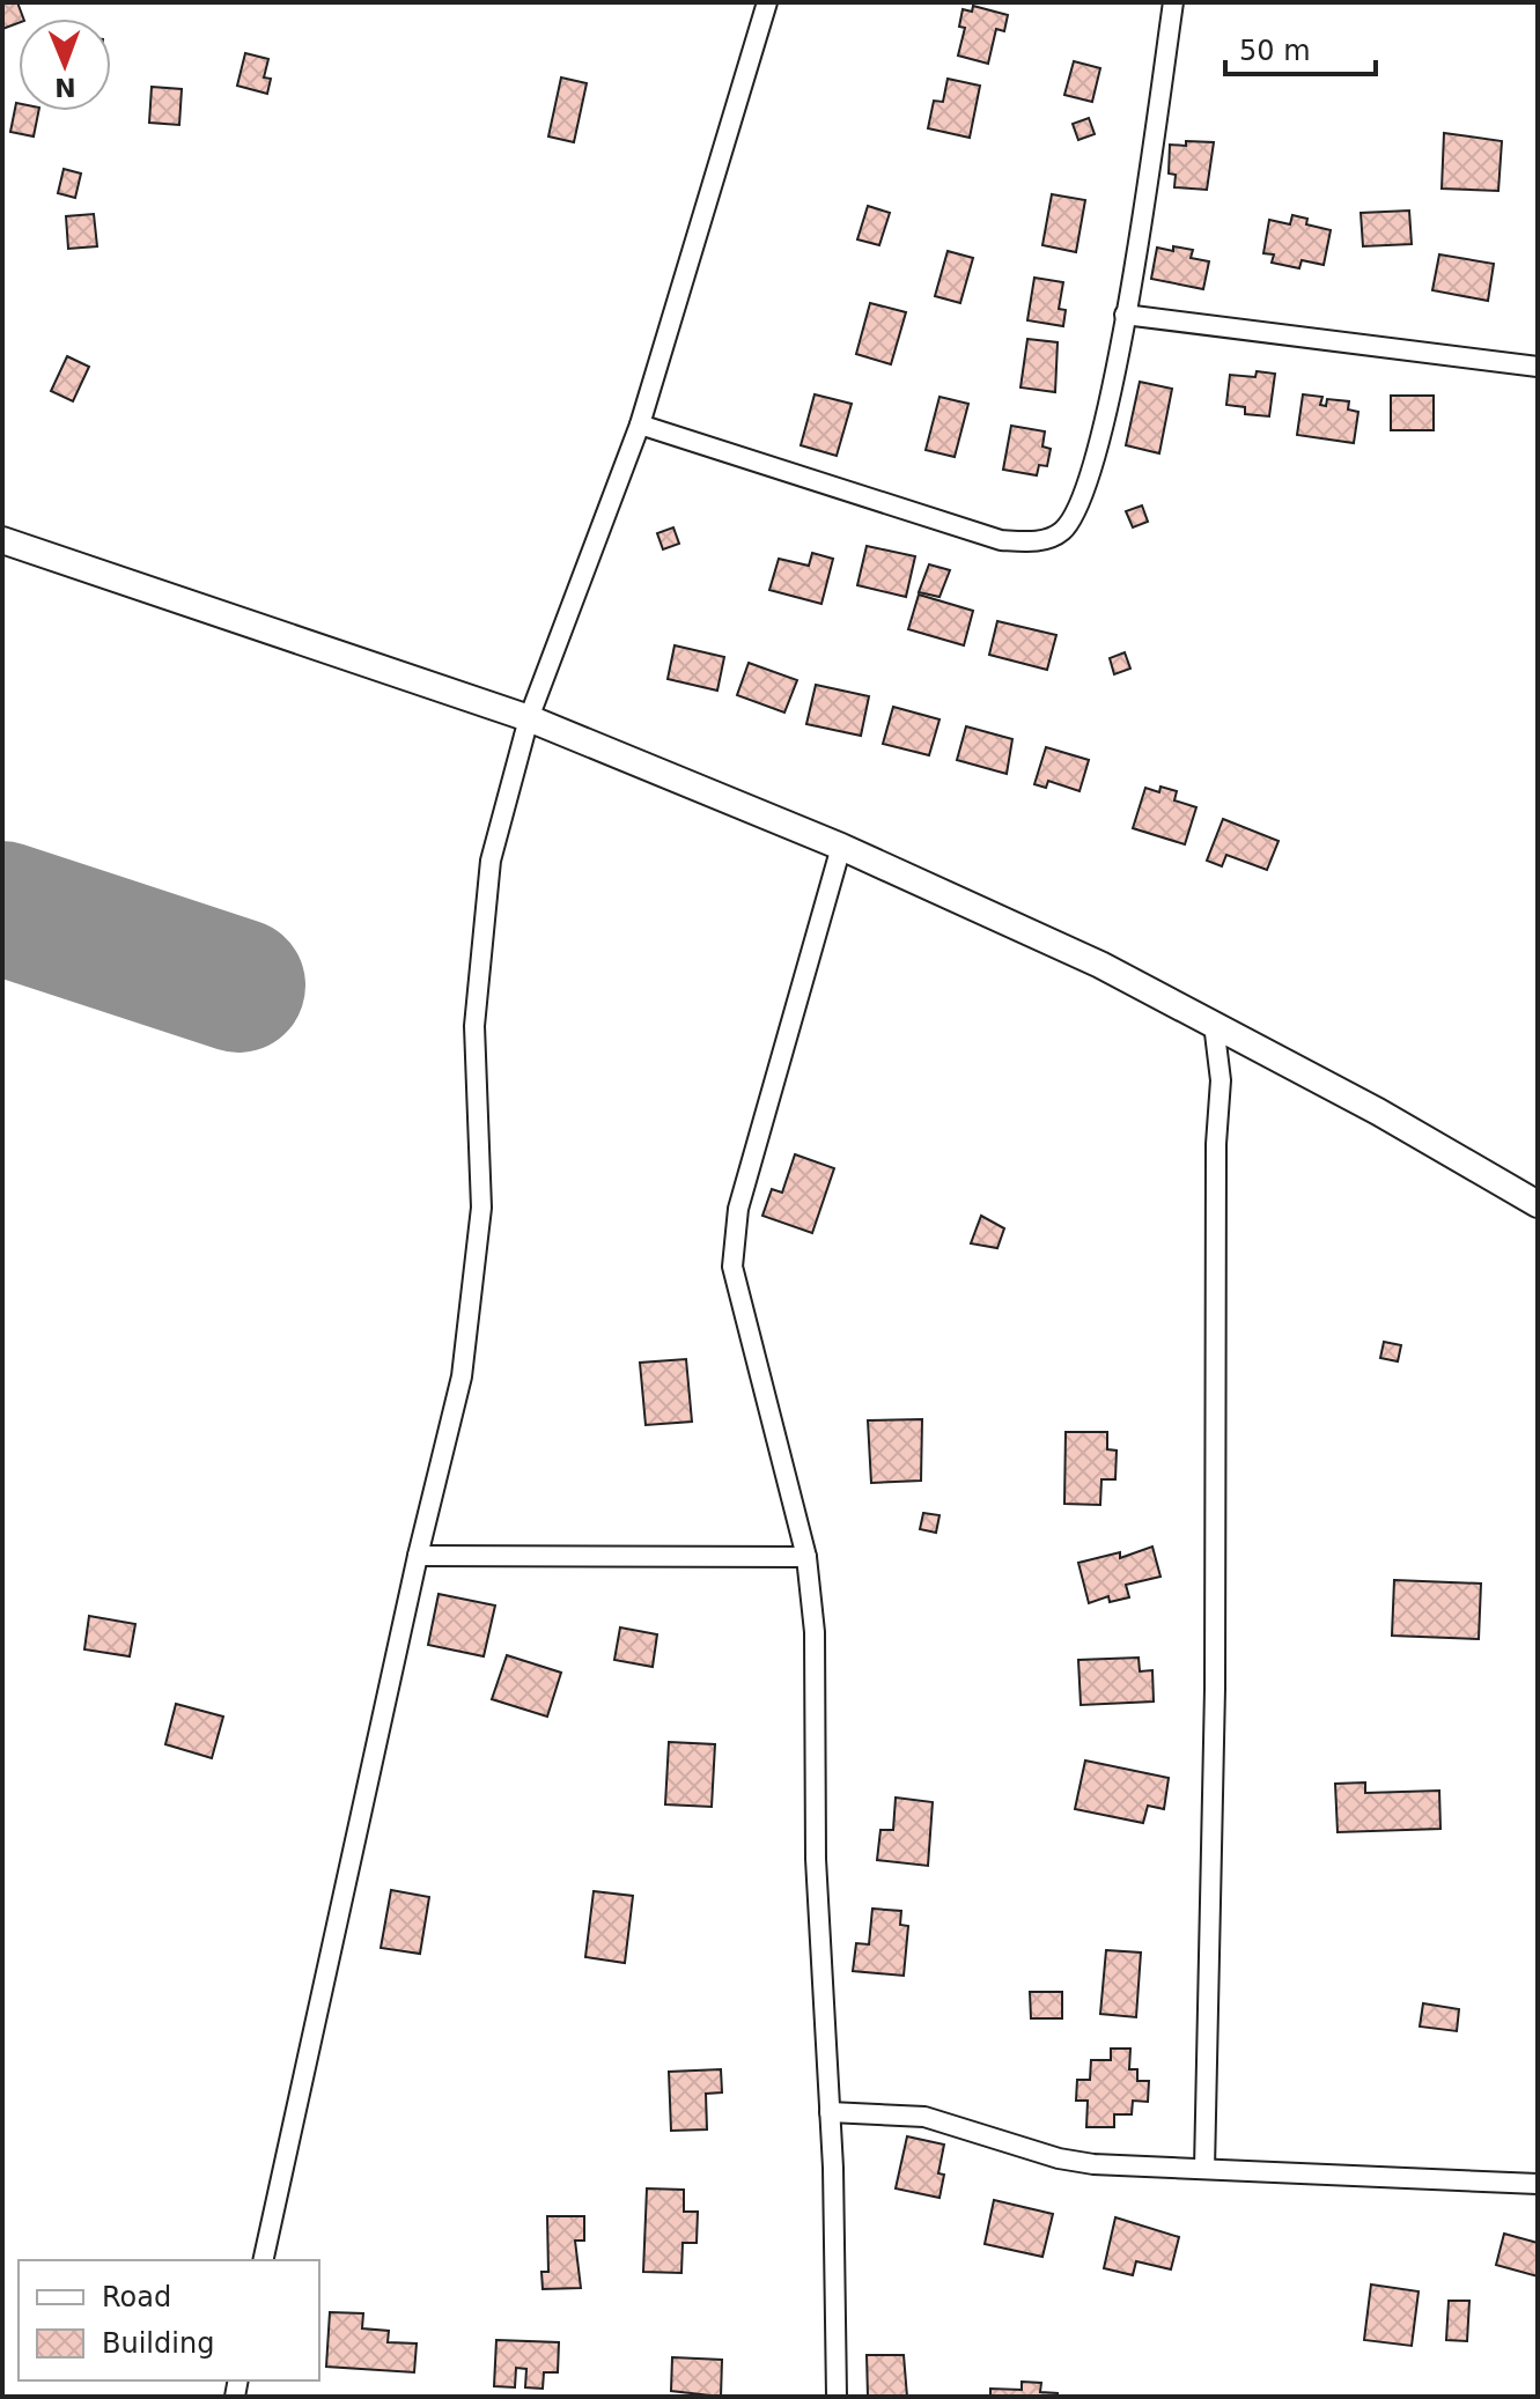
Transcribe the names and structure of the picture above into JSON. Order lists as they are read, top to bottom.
{
  "legend": ["Road", "Building"],
  "scale_bar": "50 m",
  "north": "bottom"
}
